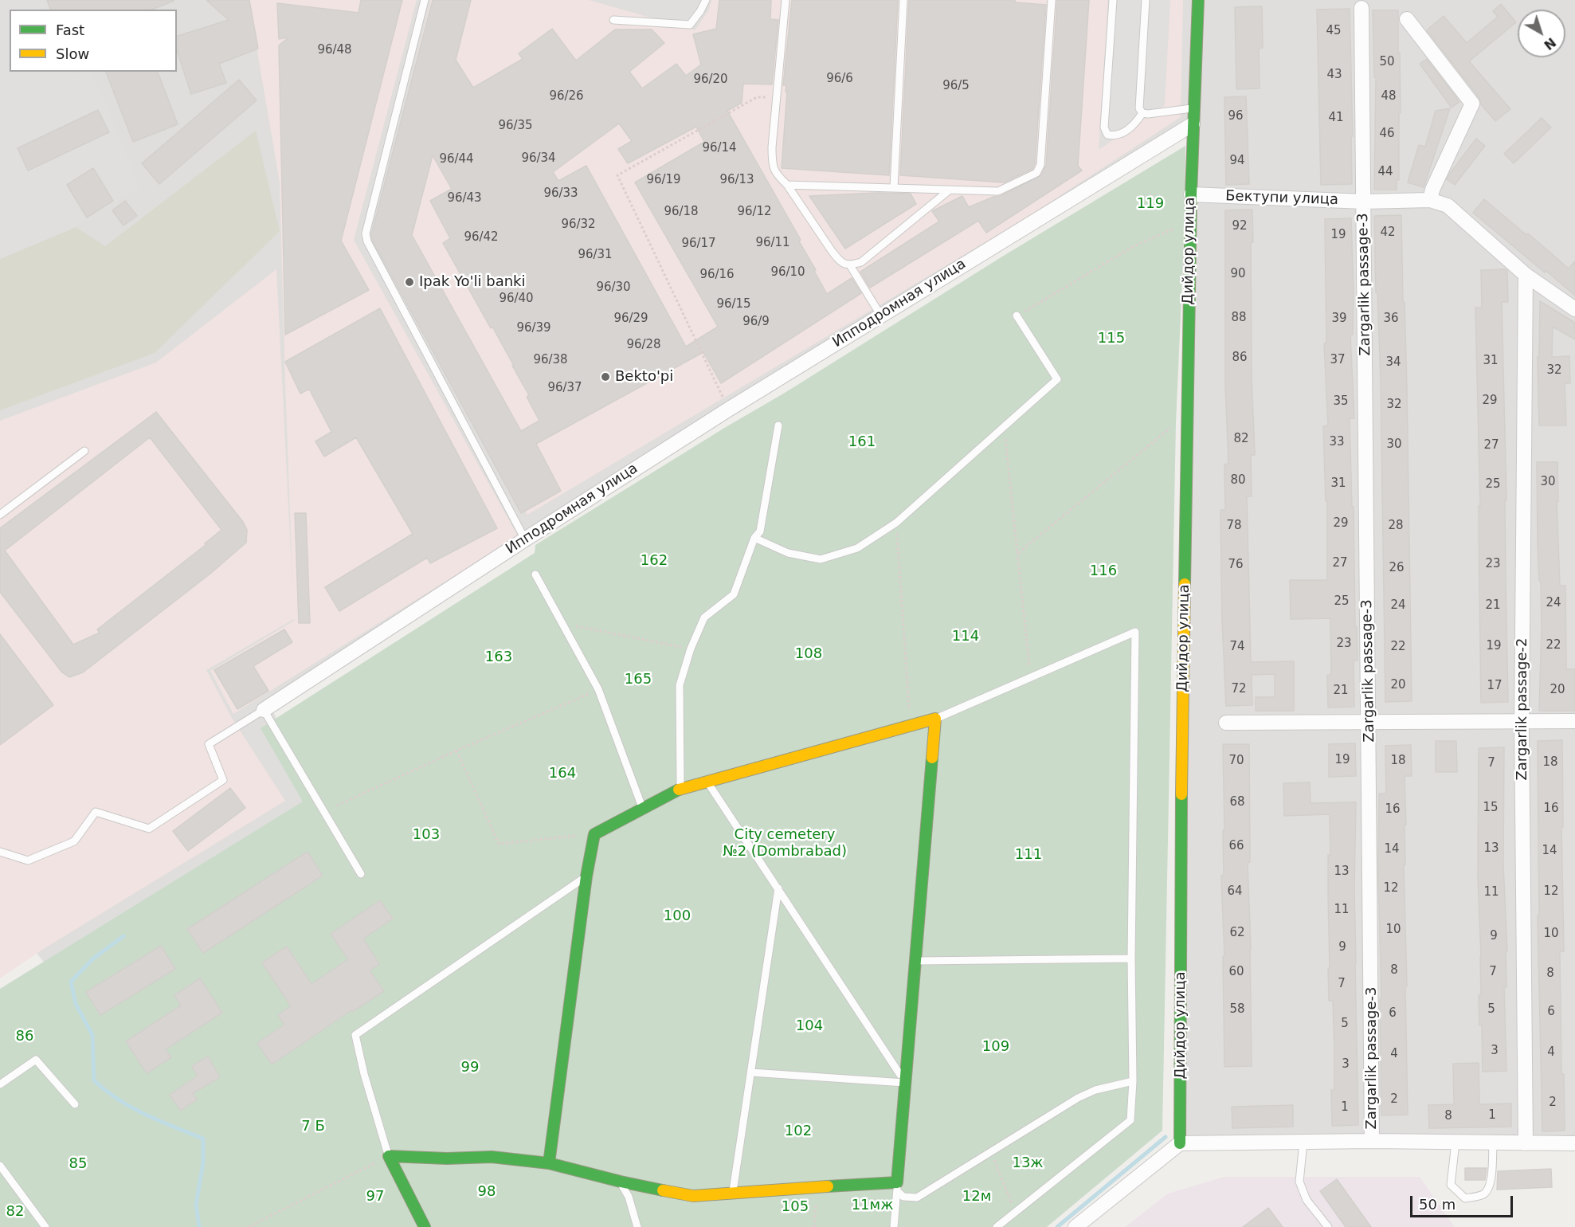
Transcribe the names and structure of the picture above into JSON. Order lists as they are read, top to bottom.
{
  "streets": {
    "street": [
      "Бектупи улица",
      "Дийдор улица",
      "Zargarlik passage-3",
      "Ипподромная улица",
      "Zargarlik passage-2"
    ]
  },
  "crossings": [
    ["Бектупи улица", "Дийдор улица"],
    ["Бектупи улица", "Zargarlik passage-3"],
    ["Бектупи улица", "Zargarlik passage-2"],
    ["Дийдор улица", "Ипподромная улица"]
  ],
  "parks": [
    "119",
    "115",
    "161",
    "162",
    "116",
    "114",
    "108",
    "163",
    "165",
    "164",
    "103",
    "City cemetery №2 (Dombrabad)",
    "111",
    "100",
    "104",
    "86",
    "109",
    "99",
    "7 Б",
    "102",
    "13ж",
    "85",
    "98",
    "97",
    "12м",
    "11мж",
    "105",
    "82"
  ],
  "places": ["Ipak Yo'li banki", "Bekto'pi"],
  "house_numbers": [
    "45",
    "96/48",
    "50",
    "43",
    "96/6",
    "96/20",
    "96/5",
    "96/26",
    "48",
    "96",
    "41",
    "96/35",
    "46",
    "96/14",
    "96/34",
    "96/44",
    "94",
    "44",
    "96/19",
    "96/13",
    "96/33",
    "96/43",
    "96/18",
    "96/12",
    "96/32",
    "92",
    "42",
    "19",
    "96/42",
    "96/11",
    "96/17",
    "96/31",
    "96/10",
    "90",
    "96/16",
    "96/30",
    "96/40",
    "96/15",
    "88",
    "96/29",
    "39",
    "36",
    "96/9",
    "96/39",
    "96/28",
    "86",
    "96/38",
    "37",
    "31",
    "34",
    "32",
    "96/37",
    "29",
    "35",
    "32",
    "82",
    "33",
    "30",
    "27",
    "80",
    "30",
    "31",
    "25",
    "29",
    "78",
    "28",
    "27",
    "23",
    "76",
    "26",
    "25",
    "24",
    "24",
    "21",
    "23",
    "22",
    "19",
    "74",
    "22",
    "20",
    "17",
    "72",
    "20",
    "21",
    "19",
    "70",
    "18",
    "18",
    "7",
    "68",
    "15",
    "16",
    "16",
    "66",
    "13",
    "14",
    "14",
    "13",
    "12",
    "64",
    "12",
    "11",
    "11",
    "10",
    "62",
    "10",
    "9",
    "9",
    "8",
    "60",
    "7",
    "8",
    "7",
    "58",
    "5",
    "6",
    "6",
    "5",
    "3",
    "4",
    "4",
    "3",
    "2",
    "2",
    "1",
    "1",
    "8"
  ],
  "legend": ["Fast", "Slow"],
  "scale_bar": "50 m",
  "north": "bottom right"
}
